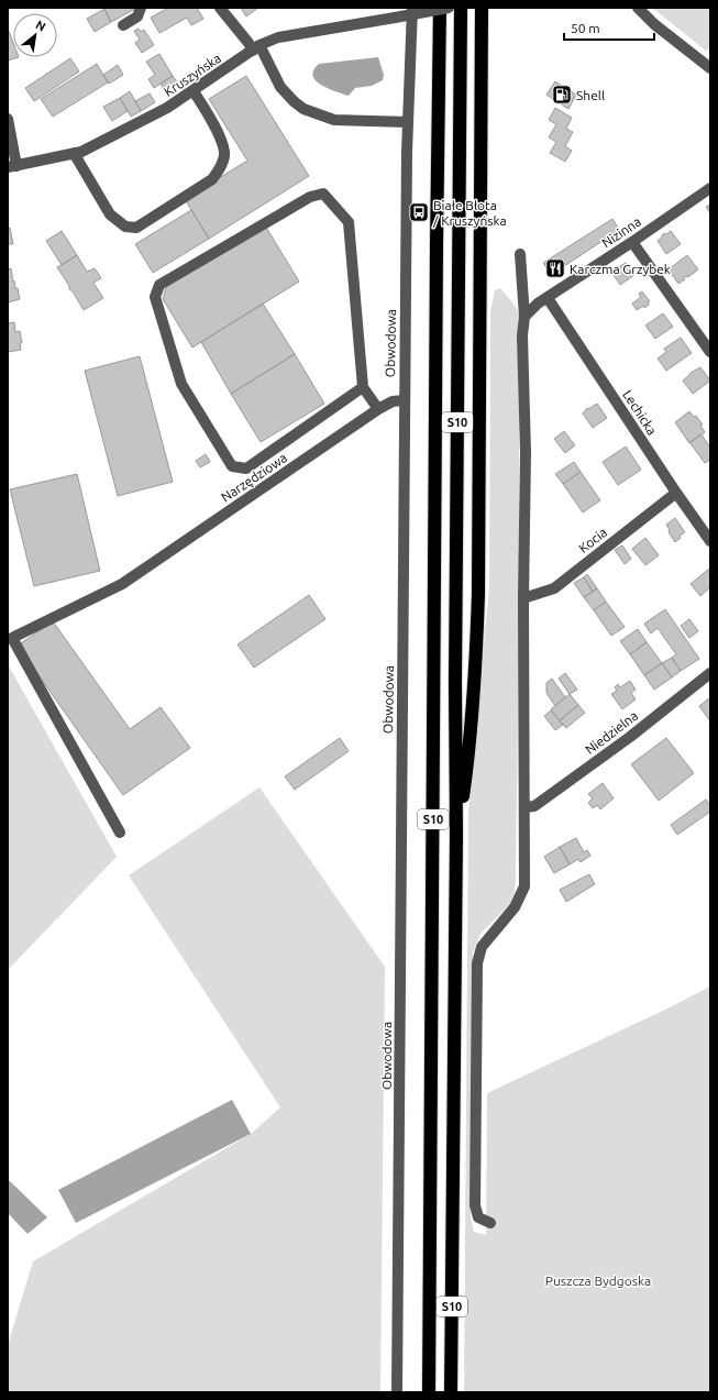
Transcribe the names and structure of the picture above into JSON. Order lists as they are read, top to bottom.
{
  "streets": {
    "highway": ["S10"],
    "street": [
      "Kruszyńska",
      "Nizinna",
      "Obwodowa",
      "Lechicka",
      "Narzędziowa",
      "Kocia",
      "Niedzielna"
    ]
  },
  "crossings": [
    ["Nizinna", "Lechicka"],
    ["Obwodowa", "Narzędziowa"],
    ["Lechicka", "Kocia"]
  ],
  "parks": ["Puszcza Bydgoska"],
  "places": {
    "fuel station": ["Shell"],
    "bus stop": ["Białe Błota / Kruszyńska"],
    "restaurant": ["Karczma Grzybek"]
  },
  "scale_bar": "50 m",
  "north": "top right"
}
